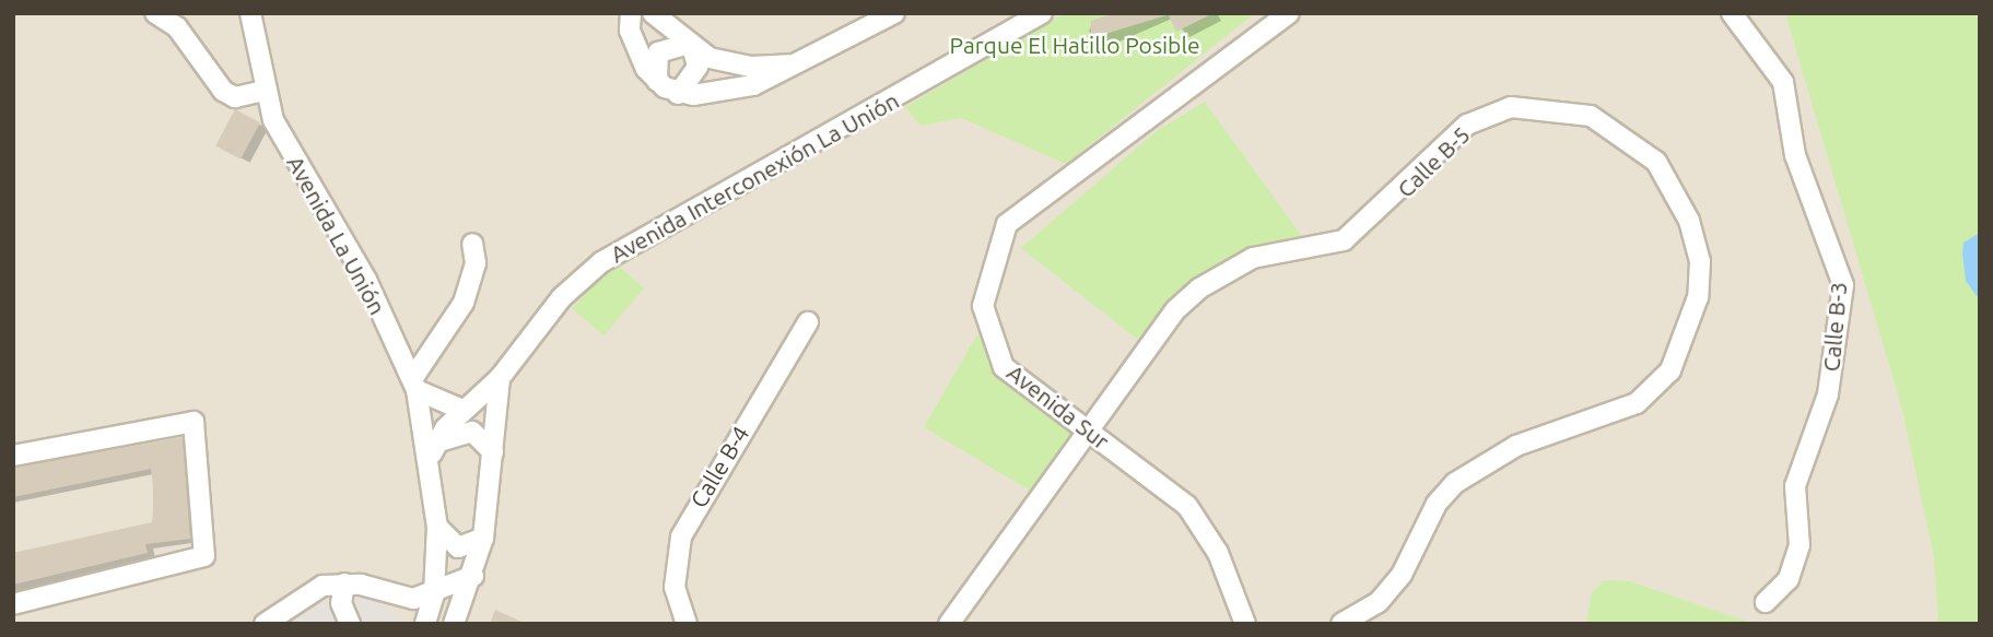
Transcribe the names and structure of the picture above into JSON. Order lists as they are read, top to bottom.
{
  "streets": {
    "street": [
      "Calle B-5",
      "Avenida Interconexión La Unión",
      "Avenida La Unión",
      "Calle B-3",
      "Avenida Sur",
      "Calle B-4"
    ]
  },
  "crossings": [
    ["Calle B-5", "Avenida Sur"]
  ],
  "parks": ["Parque El Hatillo Posible"]
}
